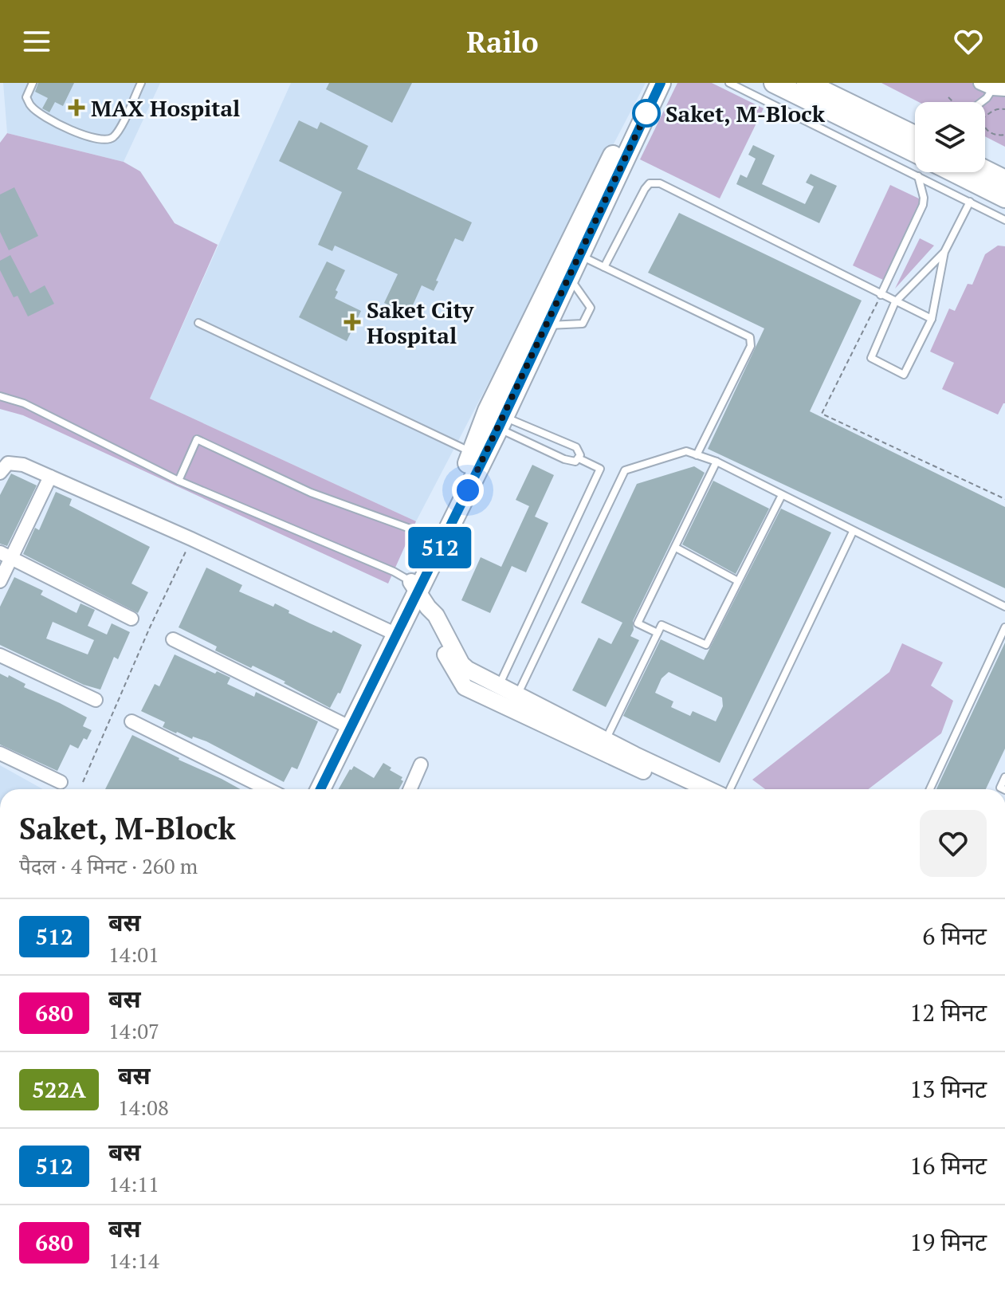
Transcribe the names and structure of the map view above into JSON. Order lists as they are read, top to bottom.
{
  "places": {
    "health": ["MAX Hospital", "Saket City Hospital"],
    "other": ["Saket, M-Block"]
  },
  "lines": ["bus line 512"],
  "page": {
    "header": "Railo",
    "on_map": "512",
    "heading": ["Saket, M-Block", "पैदल · 4 मिनट · 260 m"],
    "list": [
      {
        "mark": "512",
        "name": "बस",
        "note": "14:01",
        "value": "6 मिनट"
      },
      {
        "mark": "680",
        "name": "बस",
        "note": "14:07",
        "value": "12 मिनट"
      },
      {
        "mark": "522A",
        "name": "बस",
        "note": "14:08",
        "value": "13 मिनट"
      },
      {
        "mark": "512",
        "name": "बस",
        "note": "14:11",
        "value": "16 मिनट"
      },
      {
        "mark": "680",
        "name": "बस",
        "note": "14:14",
        "value": "19 मिनट"
      }
    ]
  }
}
